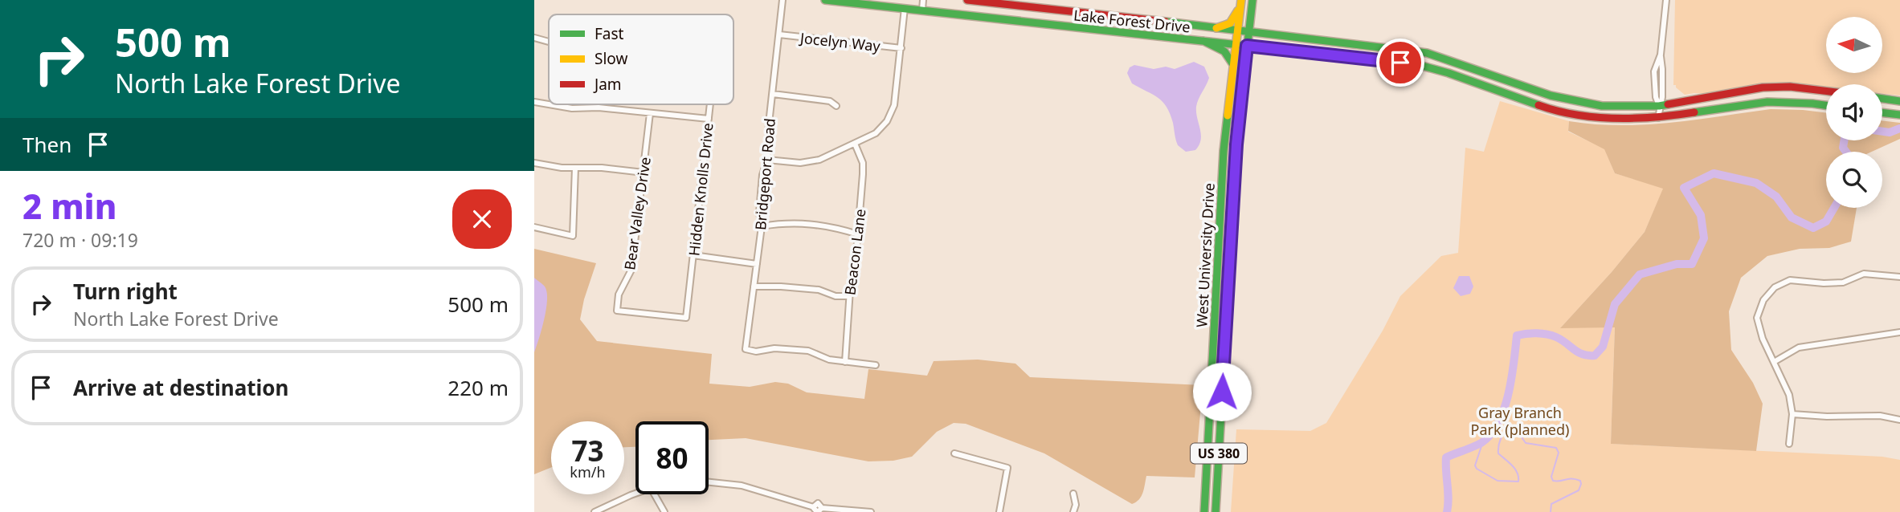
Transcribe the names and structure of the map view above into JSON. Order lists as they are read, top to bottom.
{
  "streets": {
    "main road": ["Lake Forest Drive", "West University Drive", "US 380"],
    "street": [
      "Jocelyn Way",
      "Bridgeport Road",
      "Hidden Knolls Drive",
      "Bear Valley Drive",
      "Beacon Lane"
    ]
  },
  "crossings": [
    ["Lake Forest Drive", "West University Drive"],
    ["Jocelyn Way", "Bridgeport Road"],
    ["Bridgeport Road", "Beacon Lane"],
    ["Hidden Knolls Drive", "Bear Valley Drive"]
  ],
  "parks": ["Gray Branch Park (planned)"],
  "legend": ["Fast", "Slow", "Jam"],
  "north": "left",
  "page": {
    "turn": ["500 m", "North Lake Forest Drive"],
    "then": "Then",
    "heading": ["2 min", "720 m · 09:19"],
    "list": [
      {
        "name": "Turn right",
        "note": "North Lake Forest Drive",
        "value": "500 m"
      },
      {
        "name": "Arrive at destination",
        "value": "220 m"
      }
    ],
    "speed": "73 km/h",
    "limit": "80"
  }
}
